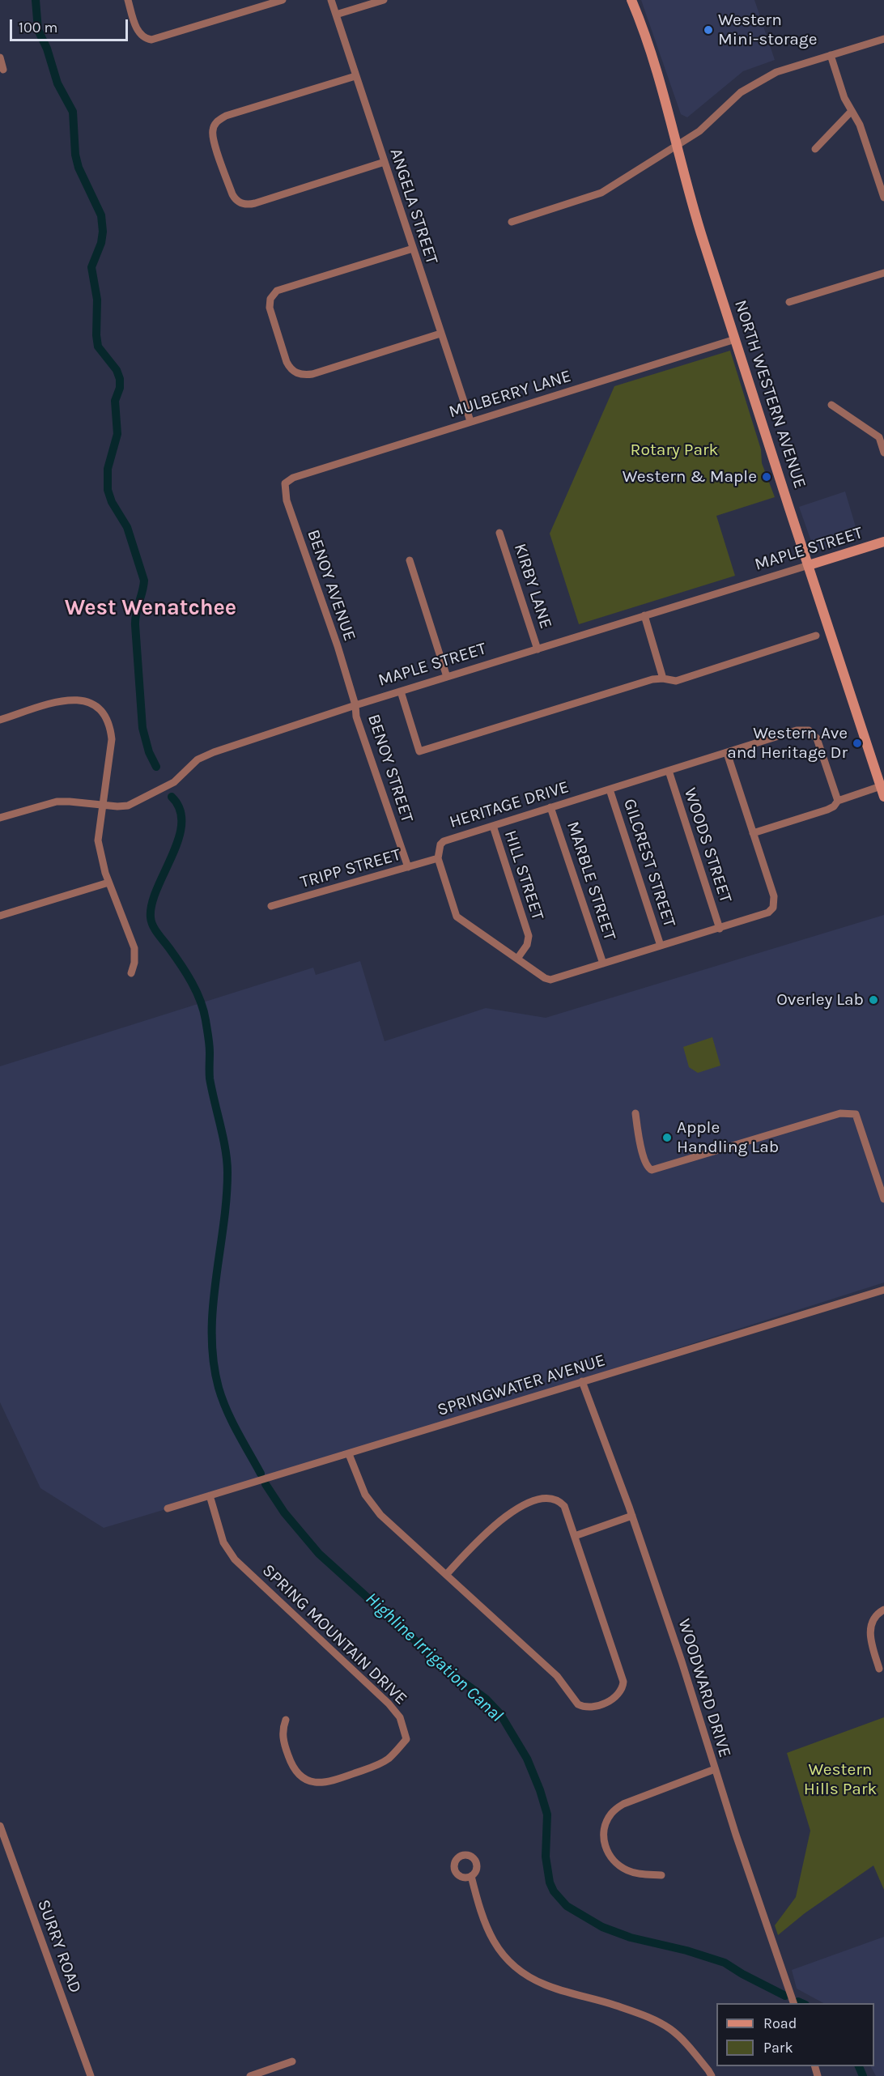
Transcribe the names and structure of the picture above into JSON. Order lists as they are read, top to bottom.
{
  "streets": {
    "main road": ["NORTH WESTERN AVENUE", "MAPLE STREET"],
    "street": [
      "ANGELA STREET",
      "MULBERRY LANE",
      "BENOY AVENUE",
      "KIRBY LANE",
      "BENOY STREET",
      "HERITAGE DRIVE",
      "WOODS STREET",
      "GILCREST STREET",
      "TRIPP STREET",
      "HILL STREET",
      "MARBLE STREET",
      "SPRINGWATER AVENUE",
      "SPRING MOUNTAIN DRIVE",
      "WOODWARD DRIVE",
      "SURRY ROAD"
    ]
  },
  "crossings": [
    ["ANGELA STREET", "MULBERRY LANE"],
    ["MULBERRY LANE", "NORTH WESTERN AVENUE"],
    ["MULBERRY LANE", "BENOY AVENUE"],
    ["NORTH WESTERN AVENUE", "MAPLE STREET"],
    ["MAPLE STREET", "BENOY AVENUE"],
    ["MAPLE STREET", "KIRBY LANE"],
    ["MAPLE STREET", "BENOY STREET"],
    ["BENOY AVENUE", "BENOY STREET"],
    ["BENOY STREET", "TRIPP STREET"],
    ["HERITAGE DRIVE", "WOODS STREET"],
    ["HERITAGE DRIVE", "GILCREST STREET"],
    ["HERITAGE DRIVE", "TRIPP STREET"],
    ["HERITAGE DRIVE", "HILL STREET"],
    ["HERITAGE DRIVE", "MARBLE STREET"],
    ["SPRINGWATER AVENUE", "SPRING MOUNTAIN DRIVE"],
    ["SPRINGWATER AVENUE", "WOODWARD DRIVE"]
  ],
  "districts": ["West Wenatchee"],
  "water": ["Highline Irrigation Canal"],
  "parks": ["Rotary Park", "Western Hills Park"],
  "places": [
    "Western Mini-storage",
    "Western & Maple",
    "Western Ave and Heritage Dr",
    "Overley Lab",
    "Apple Handling Lab"
  ],
  "legend": ["Road", "Park"],
  "scale_bar": "100 m"
}
